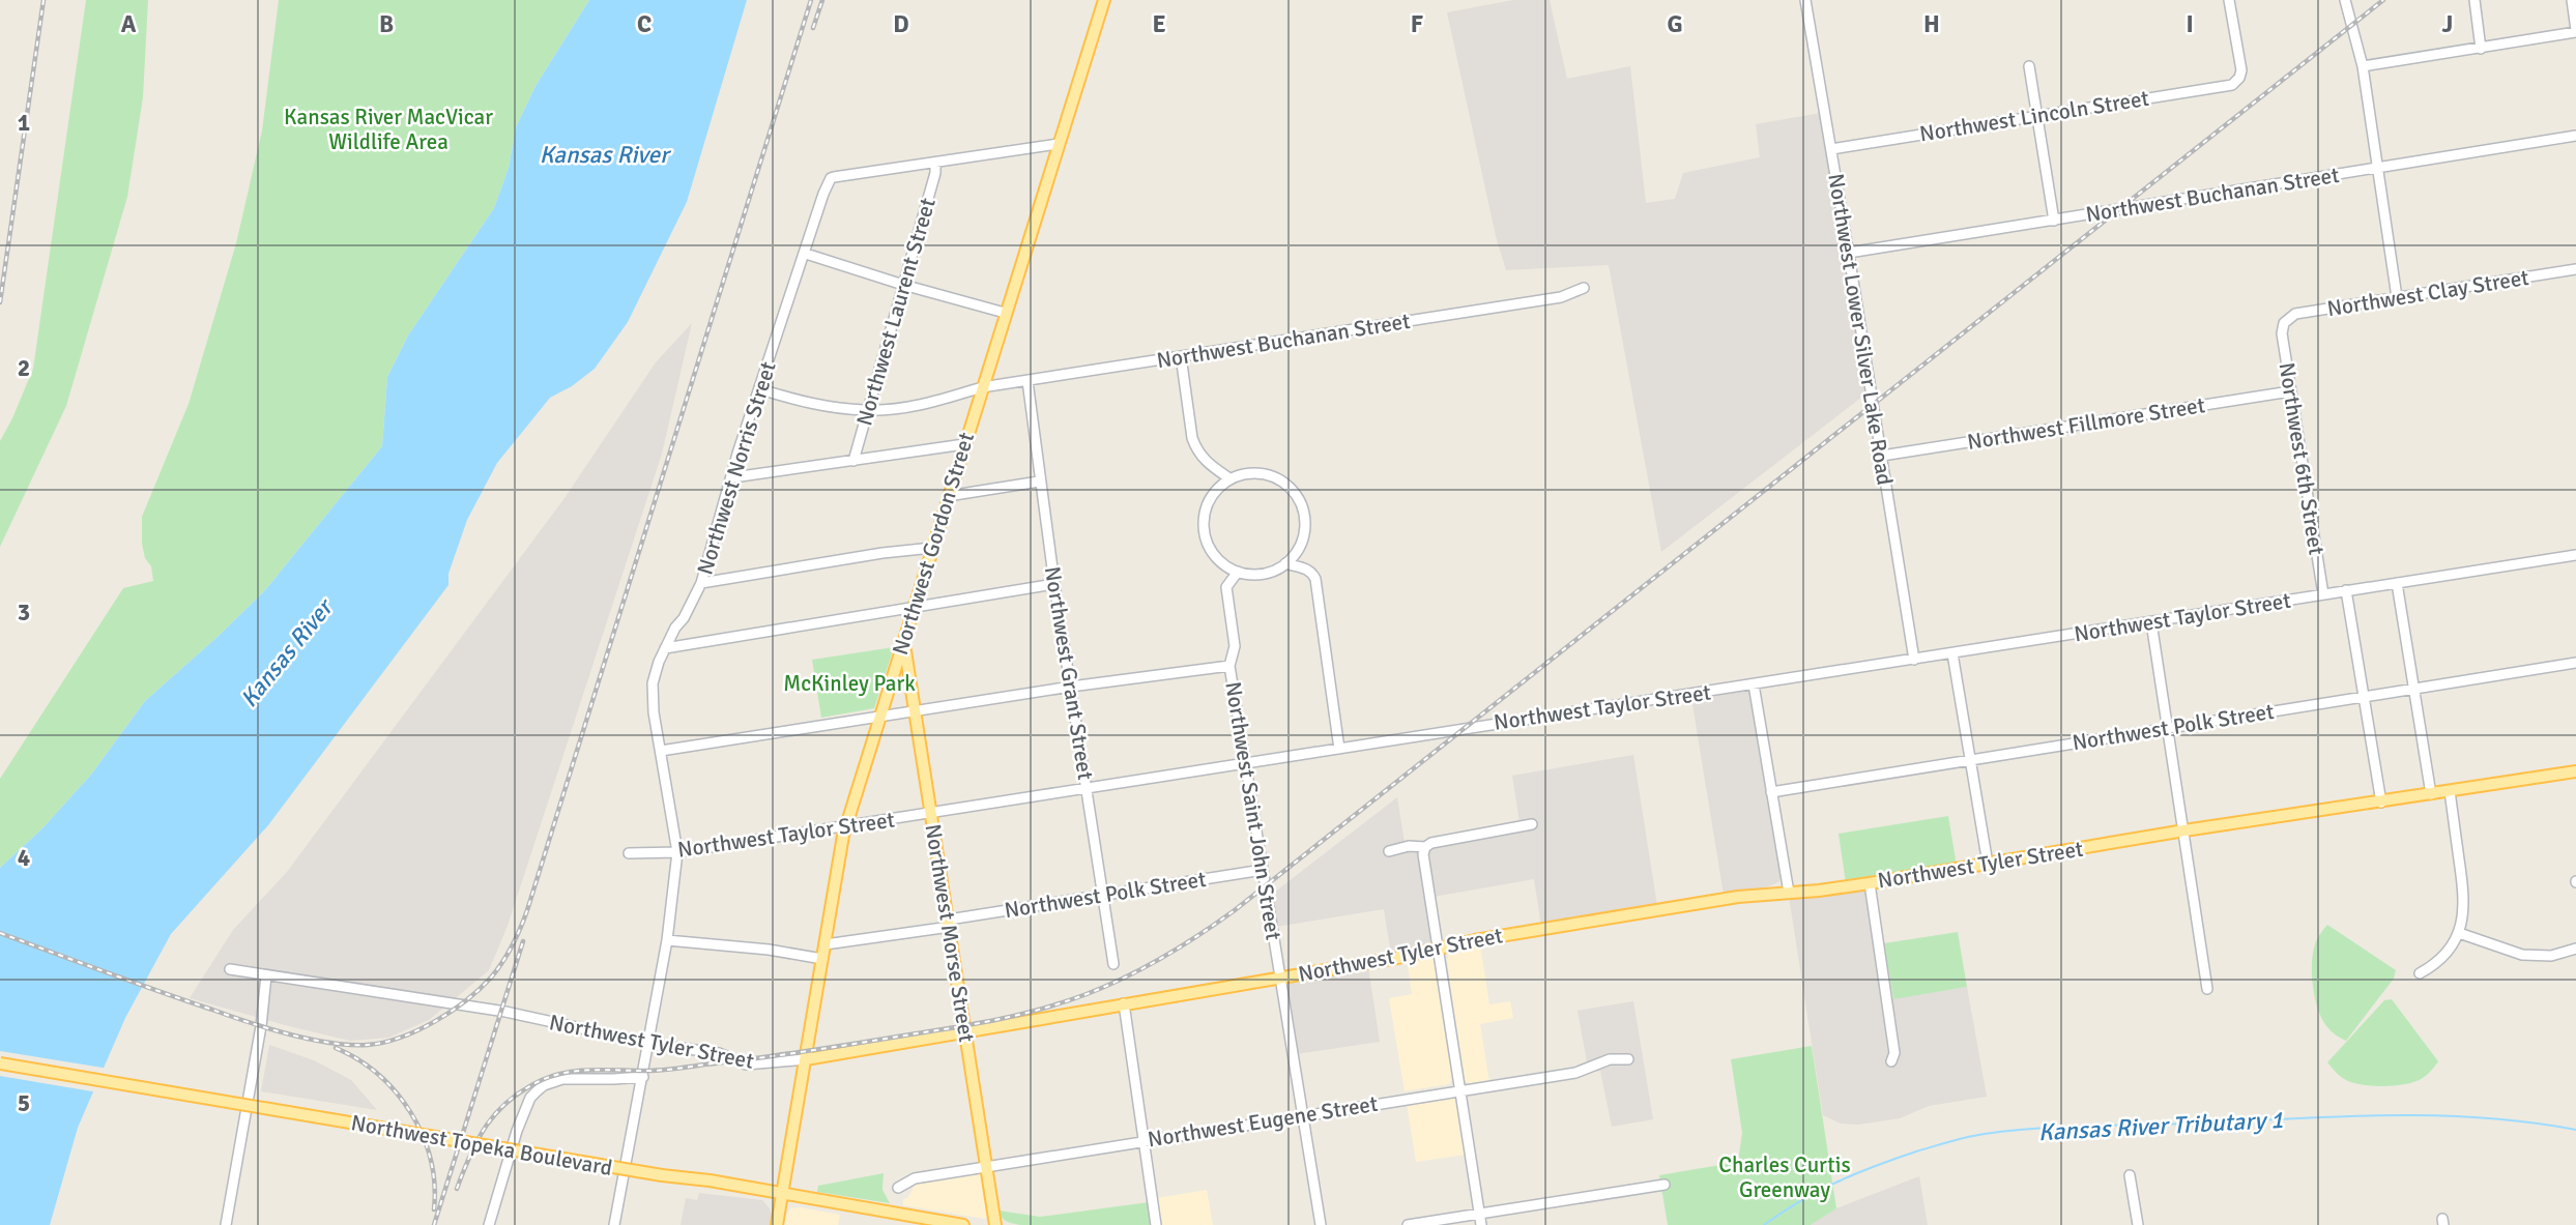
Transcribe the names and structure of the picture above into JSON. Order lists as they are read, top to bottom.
{
  "streets": {
    "main road": [
      "Northwest Gordon Street",
      "Northwest Tyler Street",
      "Northwest Morse Street",
      "Northwest Topeka Boulevard"
    ],
    "street": [
      "Northwest Lincoln Street",
      "Northwest Buchanan Street",
      "Northwest Clay Street",
      "Northwest Laurent Street",
      "Northwest Lower Silver Lake Road",
      "Northwest Fillmore Street",
      "Northwest 6th Street",
      "Northwest Norris Street",
      "Northwest Taylor Street",
      "Northwest Grant Street",
      "Northwest Polk Street",
      "Northwest Saint John Street",
      "Northwest Eugene Street"
    ]
  },
  "crossings": [
    ["Northwest Lincoln Street", "Northwest Lower Silver Lake Road"],
    ["Northwest Buchanan Street", "Northwest Lower Silver Lake Road"],
    ["Northwest Buchanan Street", "Northwest Gordon Street"],
    ["Northwest Buchanan Street", "Northwest Grant Street"],
    ["Northwest Clay Street", "Northwest 6th Street"],
    ["Northwest Laurent Street", "Northwest Norris Street"],
    ["Northwest Lower Silver Lake Road", "Northwest Fillmore Street"],
    ["Northwest Lower Silver Lake Road", "Northwest Taylor Street"],
    ["Northwest Fillmore Street", "Northwest 6th Street"],
    ["Northwest 6th Street", "Northwest Taylor Street"],
    ["Northwest Gordon Street", "Northwest Taylor Street"],
    ["Northwest Gordon Street", "Northwest Polk Street"],
    ["Northwest Gordon Street", "Northwest Tyler Street"],
    ["Northwest Gordon Street", "Northwest Morse Street"],
    ["Northwest Gordon Street", "Northwest Topeka Boulevard"],
    ["Northwest Taylor Street", "Northwest Grant Street"],
    ["Northwest Taylor Street", "Northwest Saint John Street"],
    ["Northwest Taylor Street", "Northwest Morse Street"],
    ["Northwest Grant Street", "Northwest Polk Street"],
    ["Northwest Polk Street", "Northwest Saint John Street"],
    ["Northwest Polk Street", "Northwest Morse Street"],
    ["Northwest Saint John Street", "Northwest Tyler Street"],
    ["Northwest Saint John Street", "Northwest Eugene Street"],
    ["Northwest Tyler Street", "Northwest Morse Street"],
    ["Northwest Morse Street", "Northwest Eugene Street"]
  ],
  "water": ["Kansas River", "Kansas River Tributary 1"],
  "parks": ["Kansas River MacVicar Wildlife Area", "McKinley Park", "Charles Curtis Greenway"],
  "grid": {
    "columns": [
      "A",
      "B",
      "C",
      "D",
      "E",
      "F",
      "G",
      "H",
      "I",
      "J"
    ],
    "rows": [
      "1",
      "2",
      "3",
      "4",
      "5"
    ]
  }
}
